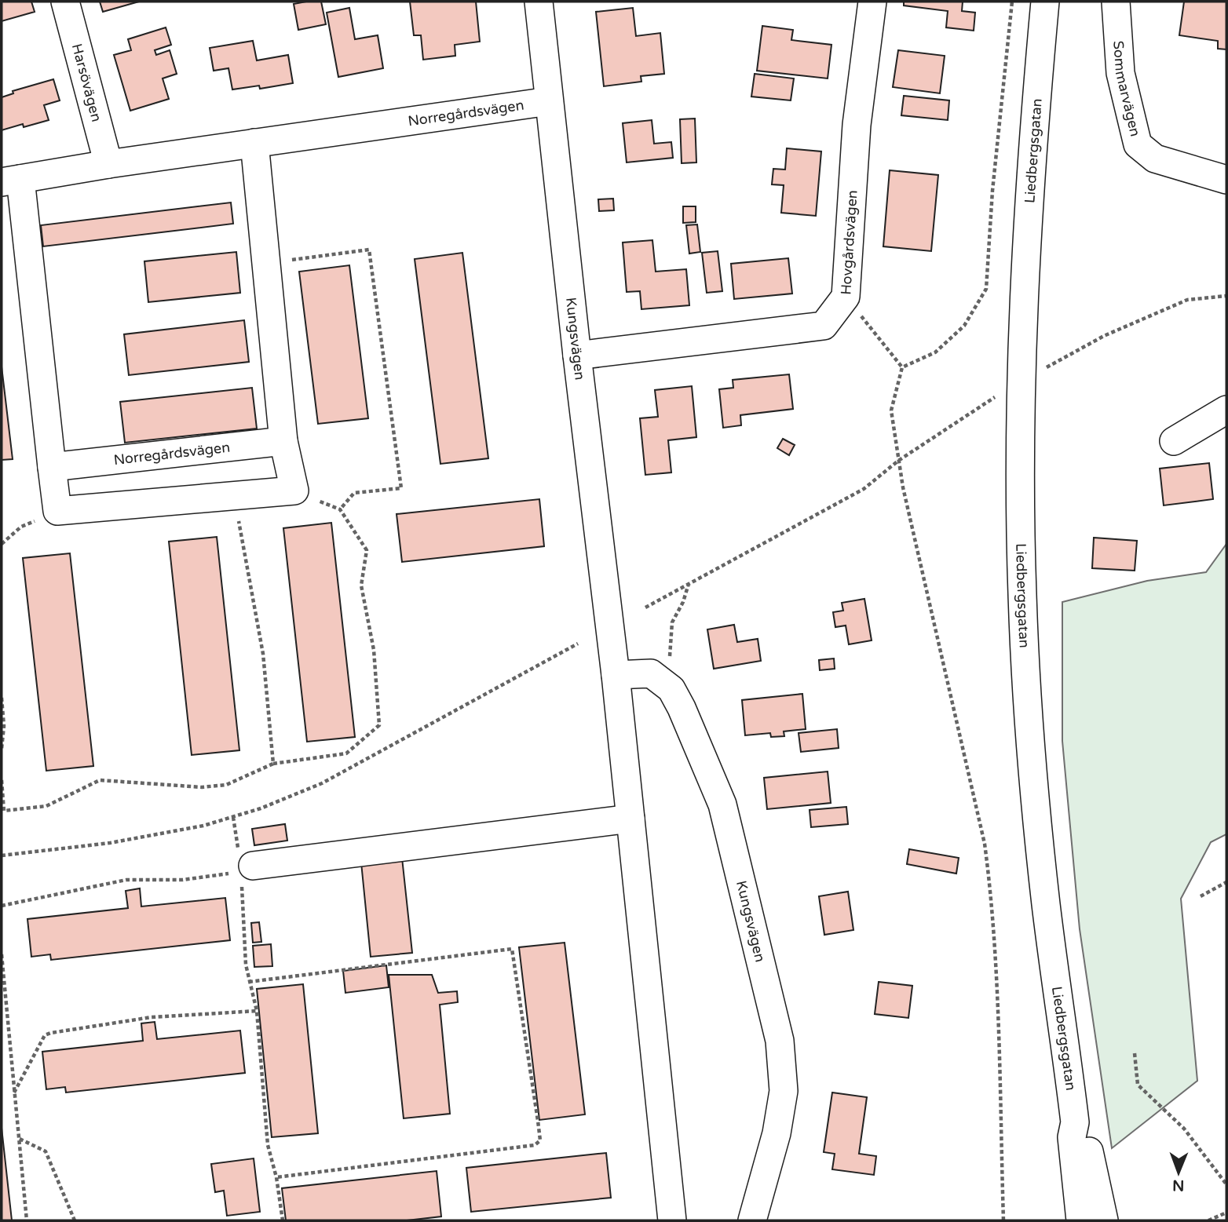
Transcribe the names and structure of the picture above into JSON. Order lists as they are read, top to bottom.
{
  "streets": {
    "street": [
      "Harsövägen",
      "Sommarvägen",
      "Norregårdsvägen",
      "Liedbergsgatan",
      "Hovgårdsvägen",
      "Kungsvägen"
    ]
  },
  "crossings": [
    ["Harsövägen", "Norregårdsvägen"],
    ["Norregårdsvägen", "Kungsvägen"],
    ["Hovgårdsvägen", "Kungsvägen"]
  ],
  "north": "bottom"
}
